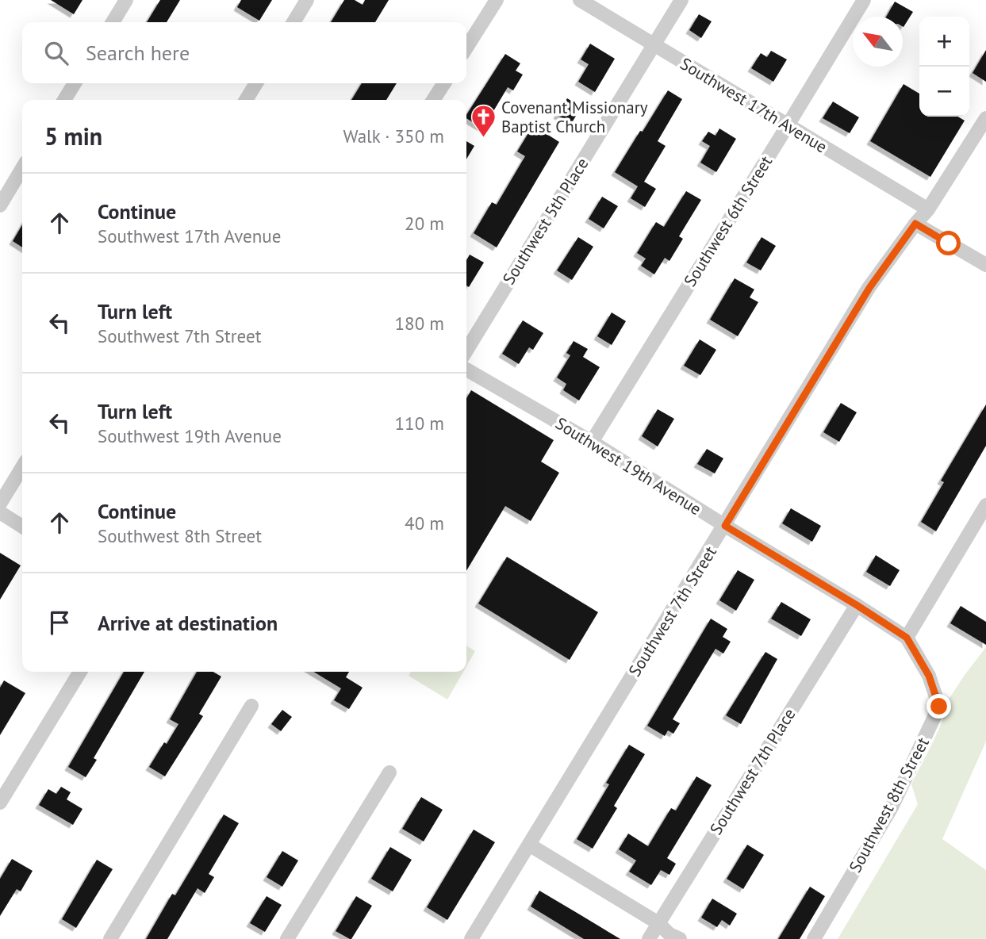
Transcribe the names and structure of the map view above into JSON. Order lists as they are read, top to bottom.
{
  "streets": {
    "street": [
      "Southwest 17th Avenue",
      "Southwest 5th Place",
      "Southwest 6th Street",
      "Southwest 19th Avenue",
      "Southwest 7th Street",
      "Southwest 7th Place",
      "Southwest 8th Street"
    ]
  },
  "crossings": [
    ["Southwest 17th Avenue", "Southwest 5th Place"],
    ["Southwest 17th Avenue", "Southwest 6th Street"],
    ["Southwest 17th Avenue", "Southwest 7th Street"],
    ["Southwest 6th Street", "Southwest 19th Avenue"],
    ["Southwest 19th Avenue", "Southwest 7th Street"],
    ["Southwest 19th Avenue", "Southwest 7th Place"],
    ["Southwest 19th Avenue", "Southwest 8th Street"]
  ],
  "places": {
    "church": ["Covenant Missionary Baptist Church"]
  },
  "north": "top left",
  "page": {
    "map_buttons": ["+", "−"],
    "search": "Search here",
    "heading": ["5 min", "Walk · 350 m"],
    "list": [
      ["Continue", "Southwest 17th Avenue", "20 m"],
      ["Turn left", "Southwest 7th Street", "180 m"],
      ["Turn left", "Southwest 19th Avenue", "110 m"],
      ["Continue", "Southwest 8th Street", "40 m"],
      "Arrive at destination"
    ]
  }
}
